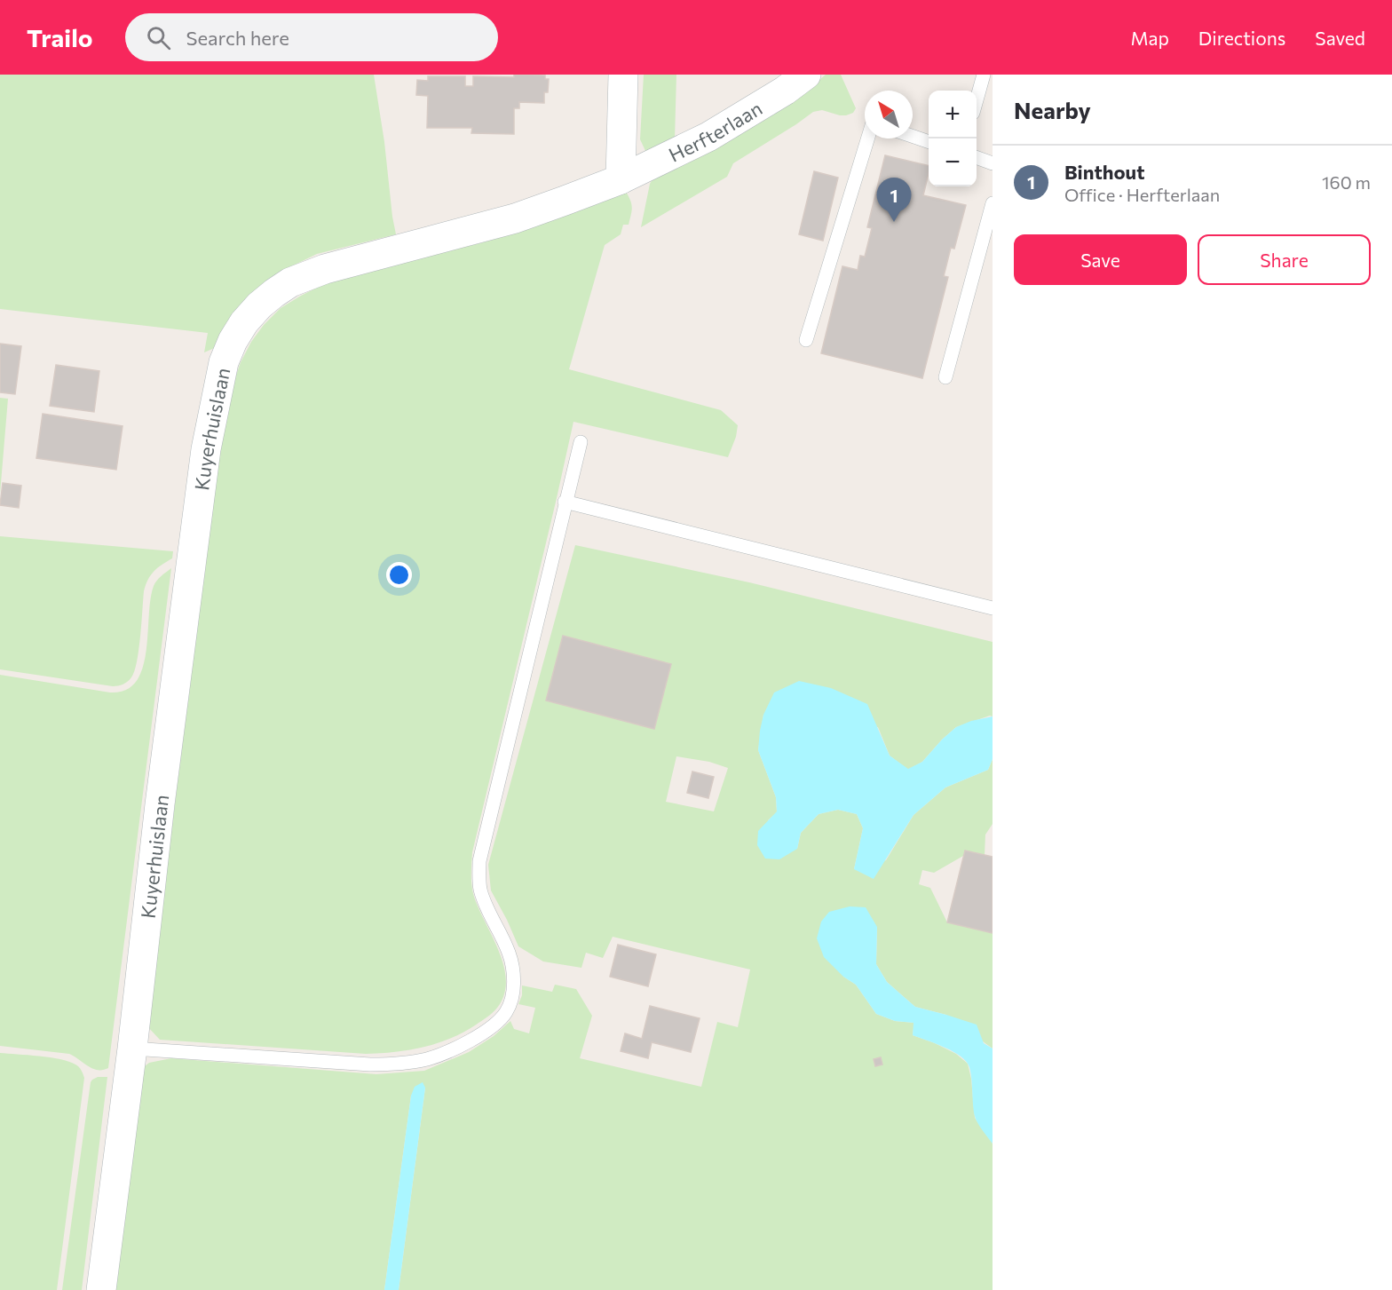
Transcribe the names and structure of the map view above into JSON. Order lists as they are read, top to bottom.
{
  "streets": {
    "street": ["Herfterlaan", "Kuyerhuislaan"]
  },
  "crossings": [
    ["Herfterlaan", "Kuyerhuislaan"]
  ],
  "north": "top left",
  "page": {
    "header": "Trailo",
    "search": "Search here",
    "nav": ["Map", "Directions", "Saved"],
    "heading": "Nearby",
    "map_buttons": ["+", "−"],
    "list": [
      {
        "mark": "1",
        "name": "Binthout",
        "note": "Office · Herfterlaan",
        "value": "160 m"
      }
    ],
    "pins": "1",
    "buttons": ["Save", "Share"]
  }
}
